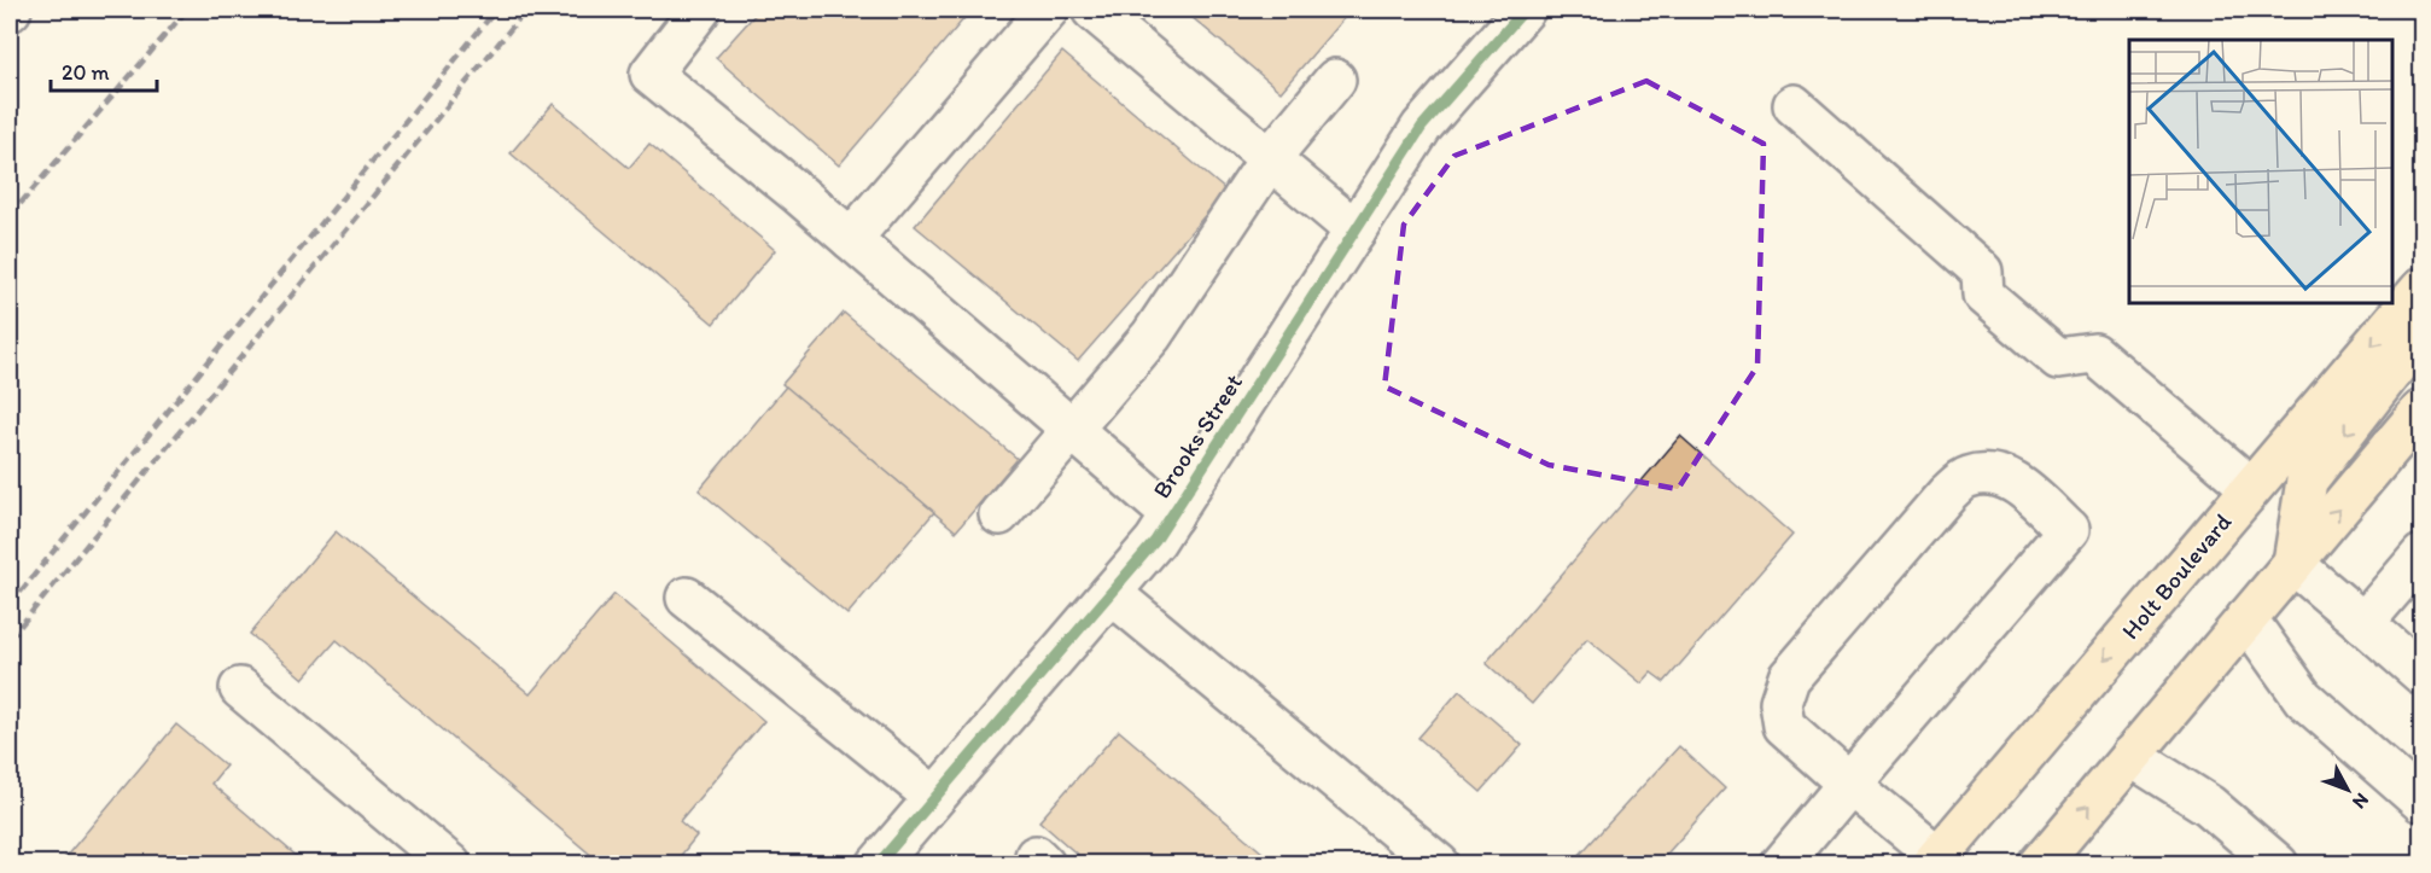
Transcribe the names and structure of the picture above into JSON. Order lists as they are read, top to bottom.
{
  "streets": {
    "main road": ["Holt Boulevard"],
    "street": ["Brooks Street"]
  },
  "scale_bar": "20 m",
  "north": "bottom right"
}
